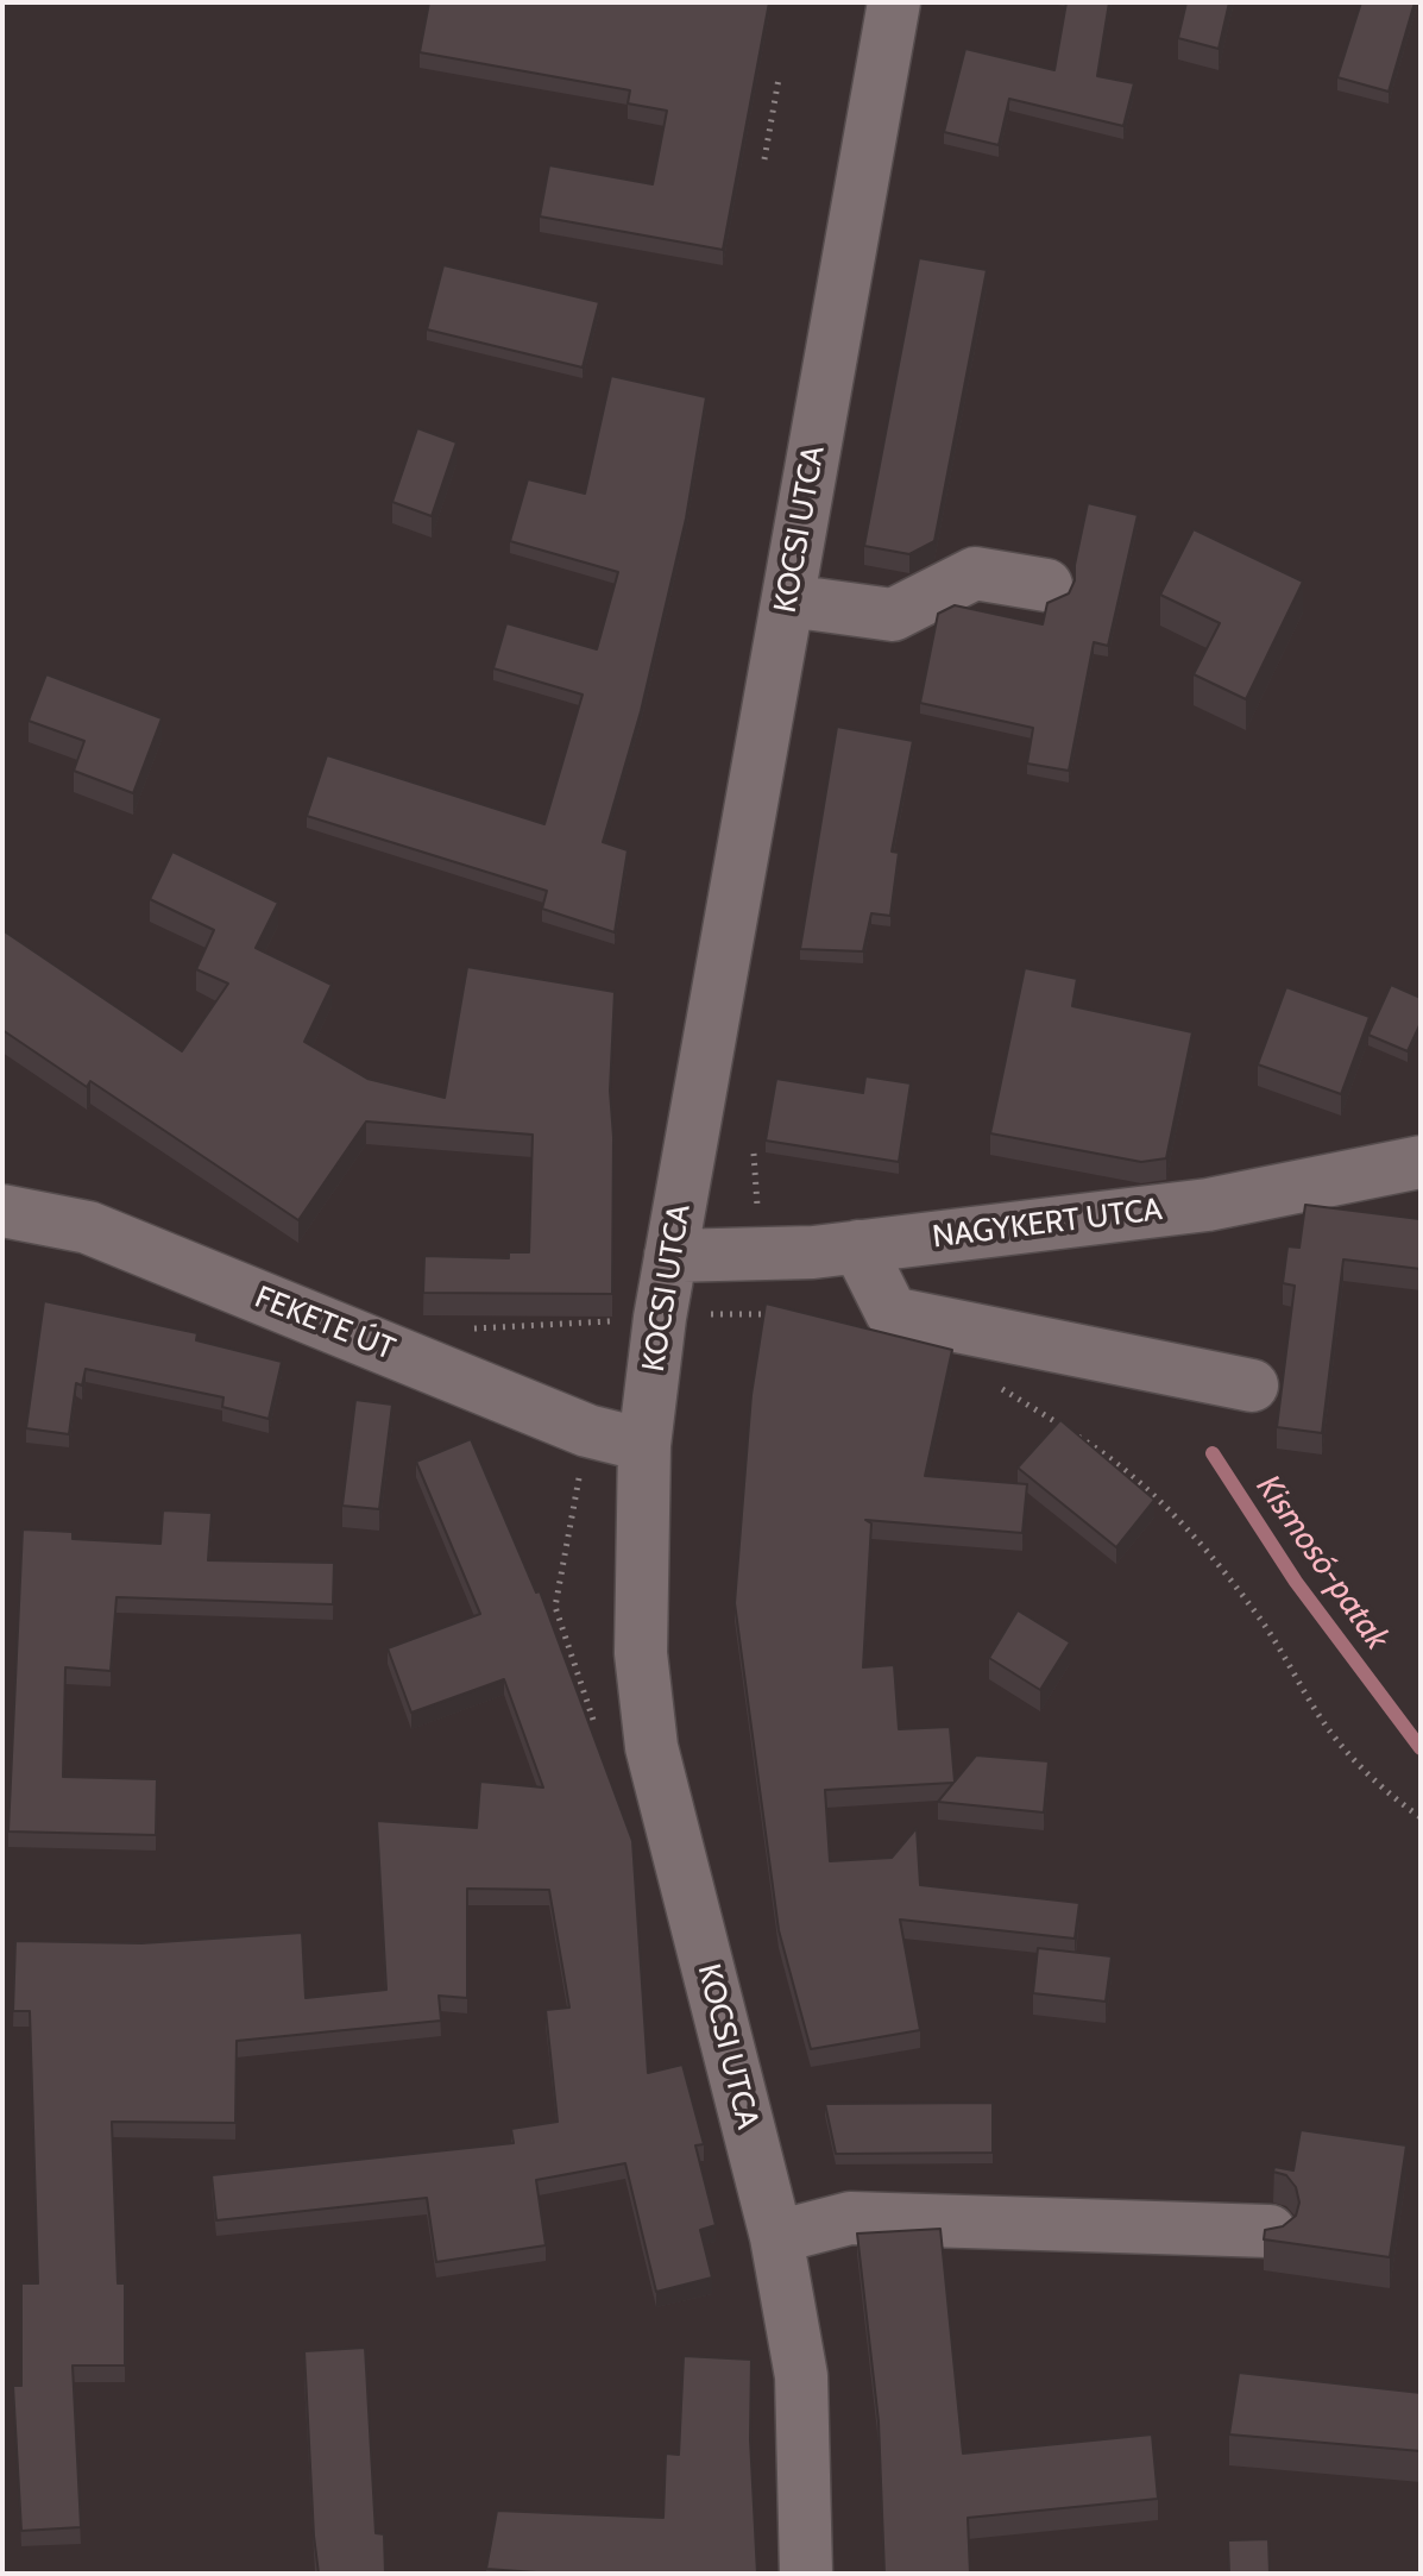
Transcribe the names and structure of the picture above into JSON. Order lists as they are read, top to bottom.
{
  "streets": {
    "street": ["KOCSI UTCA", "NAGYKERT UTCA", "FEKETE ÚT"]
  },
  "crossings": [
    ["KOCSI UTCA", "NAGYKERT UTCA"],
    ["KOCSI UTCA", "FEKETE ÚT"]
  ],
  "water": ["Kismosó-patak"]
}
